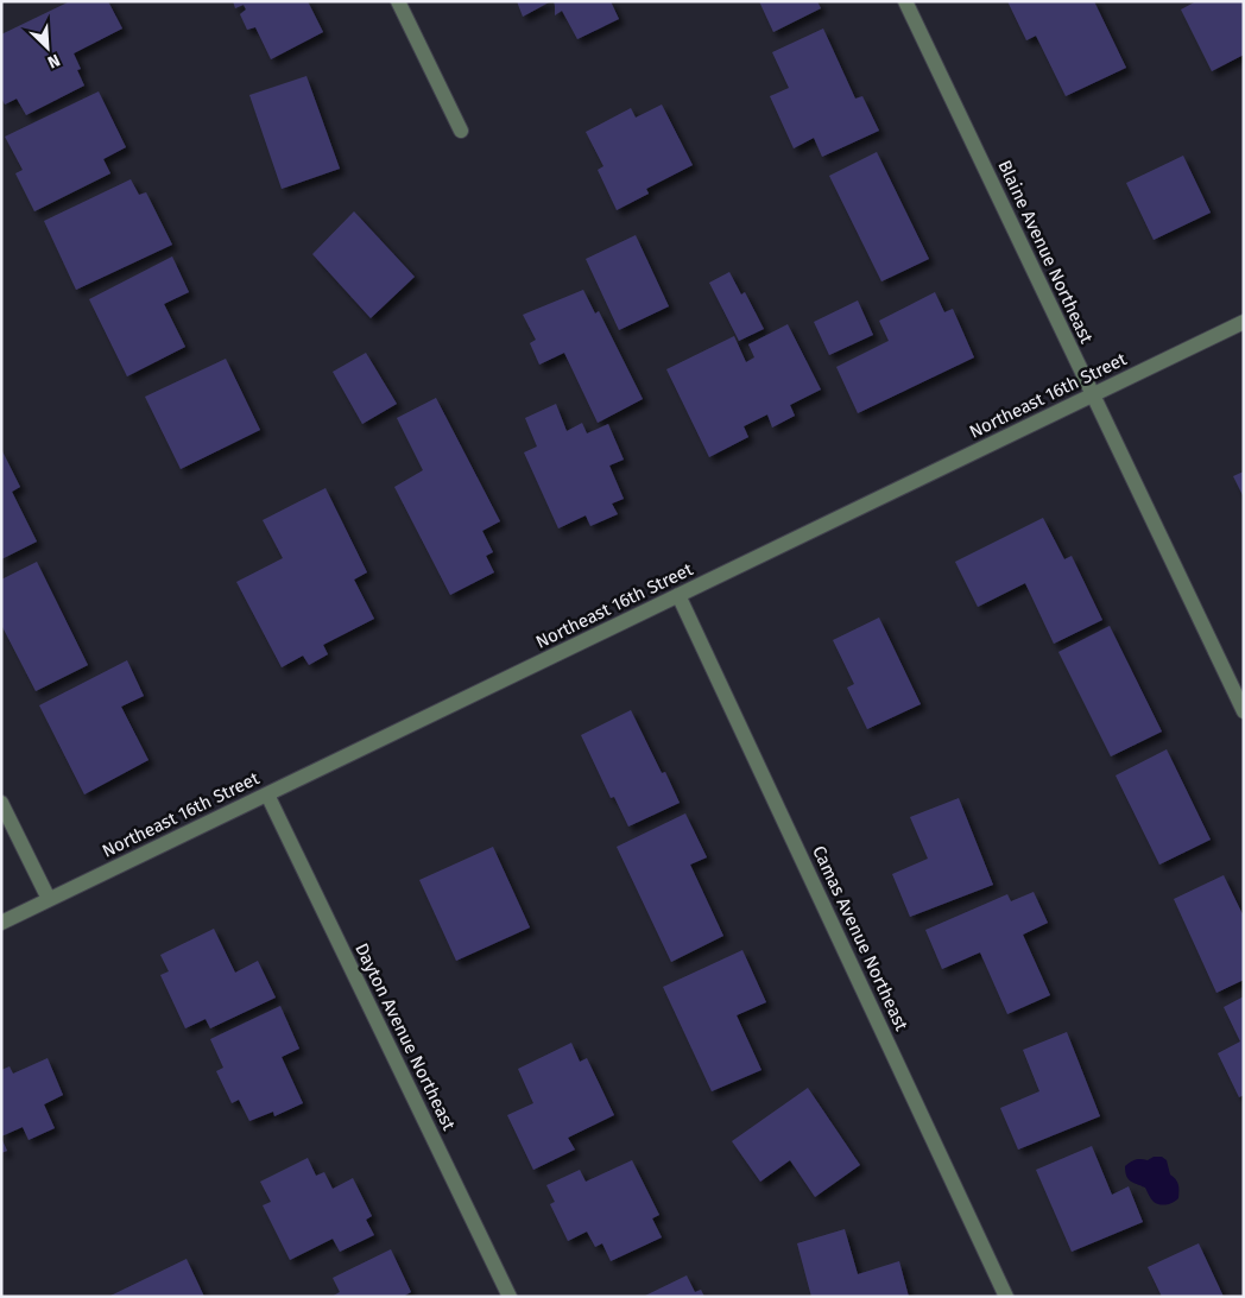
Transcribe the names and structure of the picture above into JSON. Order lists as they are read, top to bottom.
{
  "streets": {
    "street": [
      "Blaine Avenue Northeast",
      "Northeast 16th Street",
      "Camas Avenue Northeast",
      "Dayton Avenue Northeast"
    ]
  },
  "crossings": [
    ["Blaine Avenue Northeast", "Northeast 16th Street"],
    ["Northeast 16th Street", "Camas Avenue Northeast"],
    ["Northeast 16th Street", "Dayton Avenue Northeast"]
  ],
  "north": "bottom right"
}
